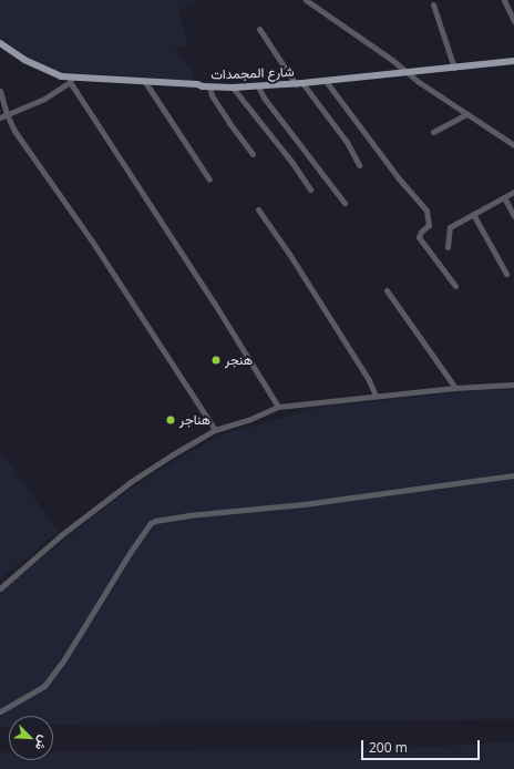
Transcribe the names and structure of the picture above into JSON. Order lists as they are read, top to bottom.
{
  "streets": {
    "main road": ["شارع المجمدات"]
  },
  "places": ["هنجر", "هناجر"],
  "scale_bar": "200 m",
  "north": "bottom right"
}
